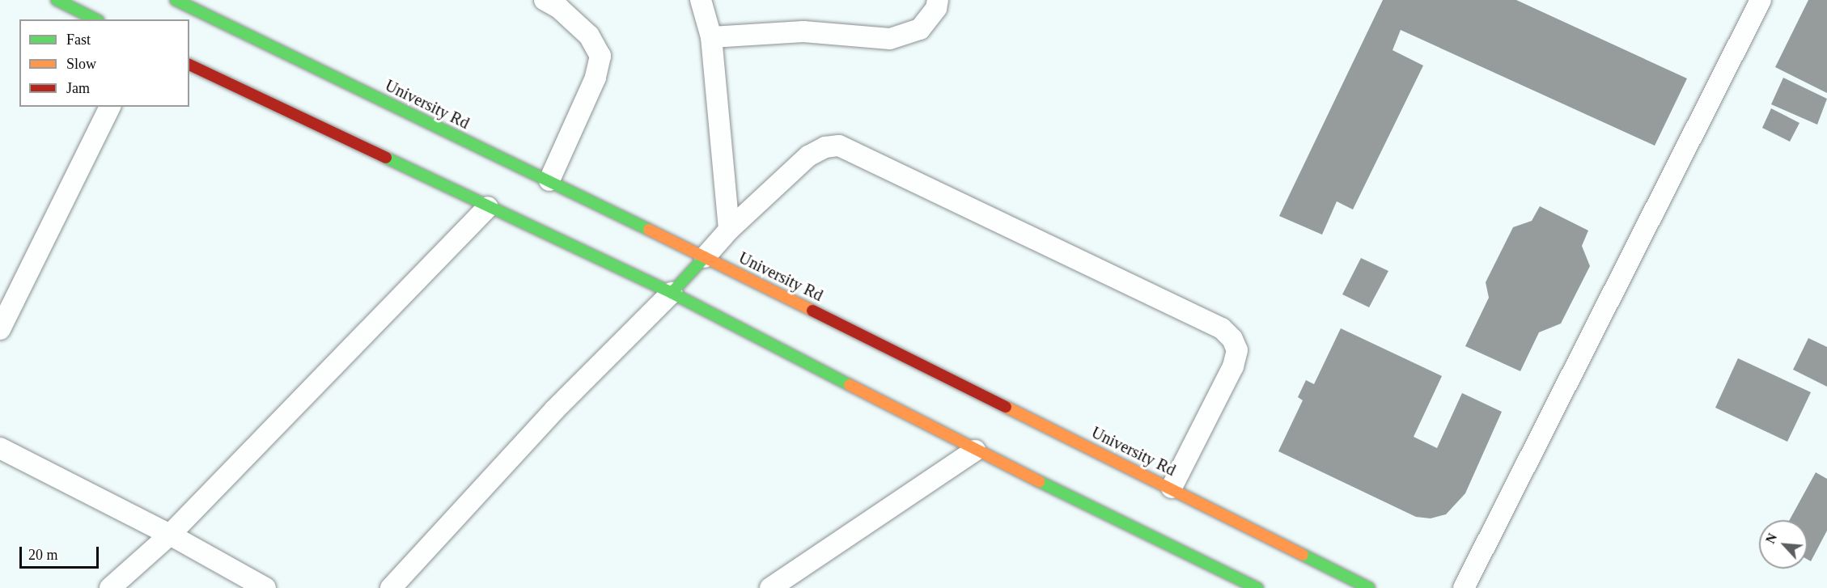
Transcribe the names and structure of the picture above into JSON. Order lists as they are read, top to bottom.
{
  "streets": {
    "street": ["University Rd"]
  },
  "legend": ["Fast", "Slow", "Jam"],
  "scale_bar": "20 m",
  "north": "top left"
}
